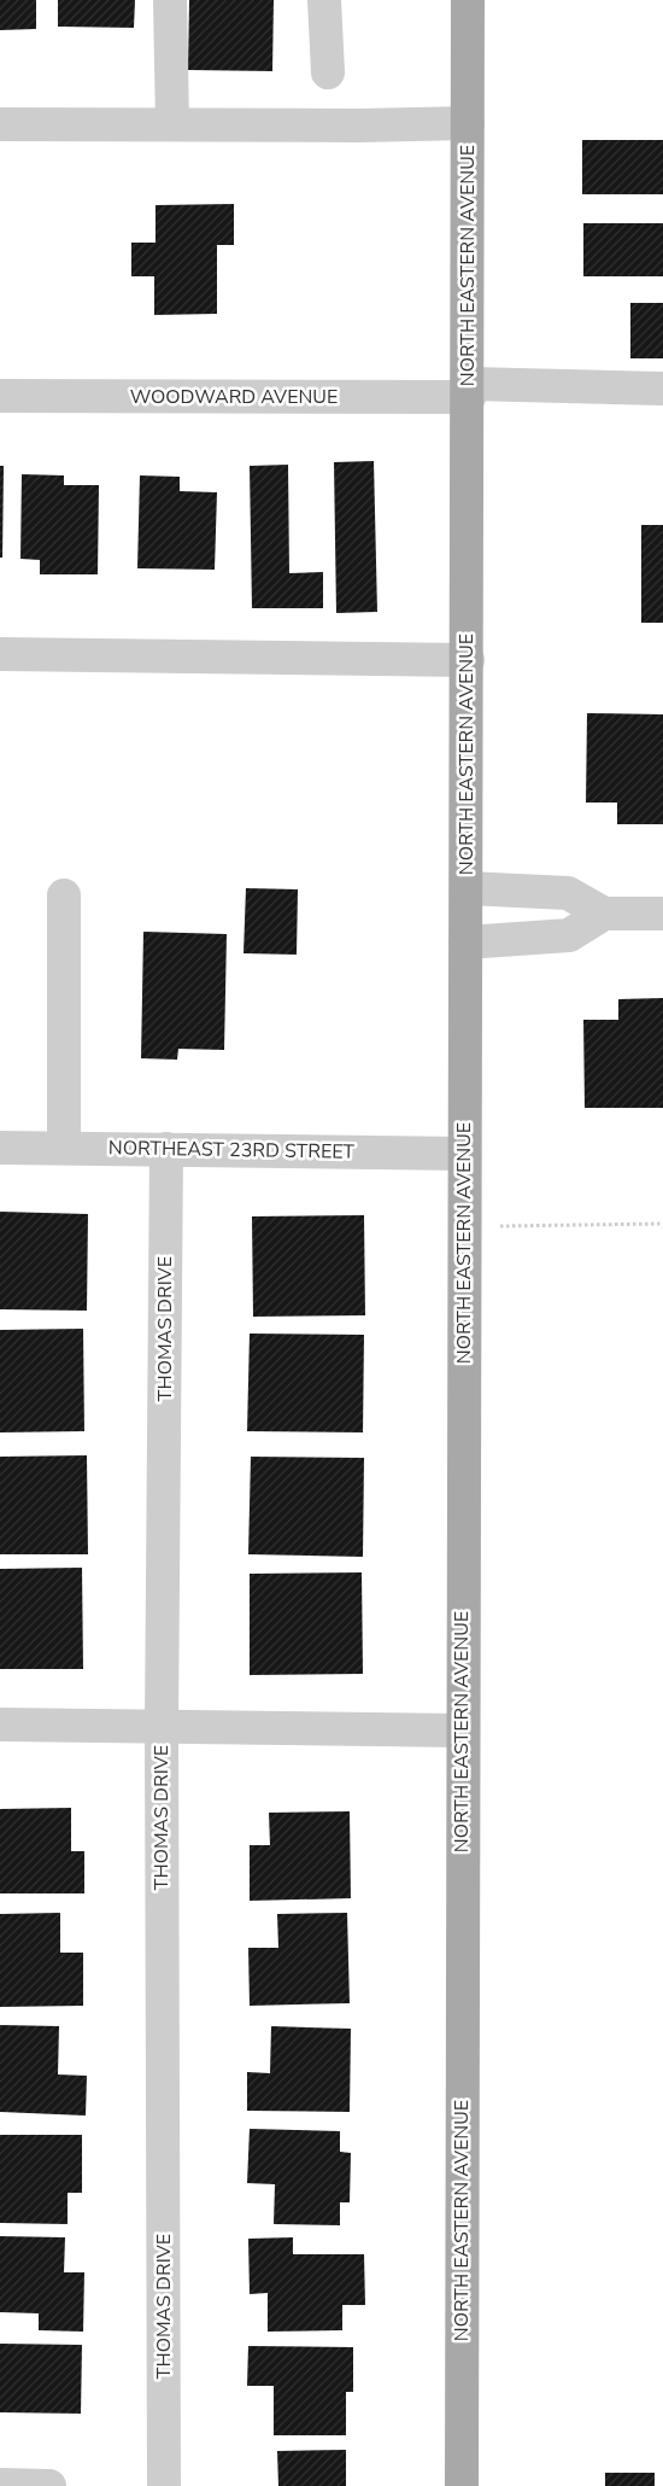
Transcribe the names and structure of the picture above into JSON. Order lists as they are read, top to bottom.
{
  "streets": {
    "main road": ["NORTH EASTERN AVENUE"],
    "street": ["WOODWARD AVENUE", "NORTHEAST 23RD STREET", "THOMAS DRIVE"]
  },
  "crossings": [
    ["NORTH EASTERN AVENUE", "WOODWARD AVENUE"],
    ["NORTH EASTERN AVENUE", "NORTHEAST 23RD STREET"],
    ["NORTHEAST 23RD STREET", "THOMAS DRIVE"]
  ]
}
